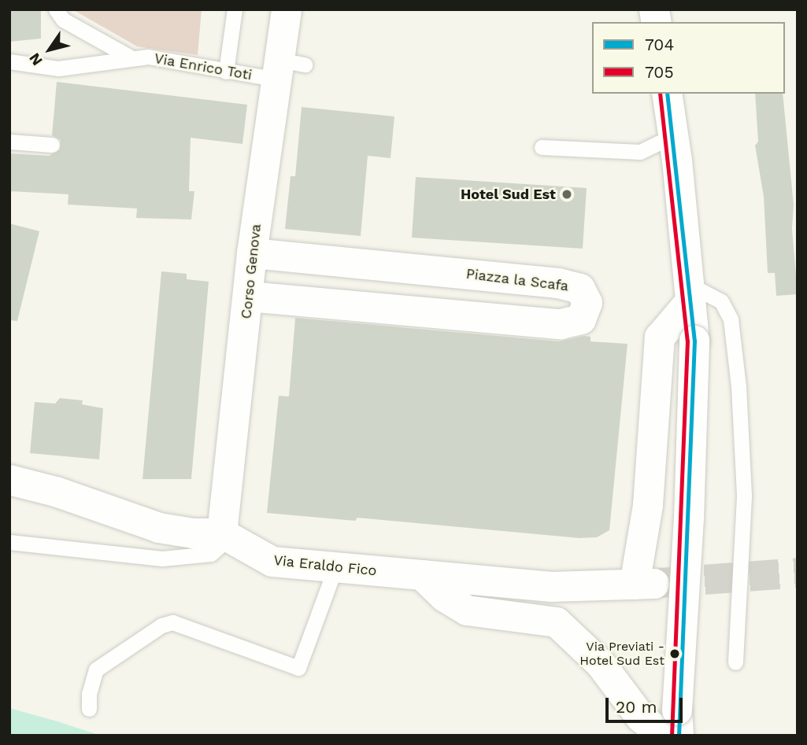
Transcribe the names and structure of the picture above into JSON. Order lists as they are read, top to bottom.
{
  "streets": {
    "street": ["Corso Genova", "Piazza la Scafa", "Via Eraldo Fico"],
    "lane": ["Via Enrico Toti"]
  },
  "crossings": [
    ["Via Enrico Toti", "Corso Genova"],
    ["Corso Genova", "Piazza la Scafa"],
    ["Corso Genova", "Via Eraldo Fico"]
  ],
  "places": ["Hotel Sud Est", "Via Previati - Hotel Sud Est"],
  "lines": ["transit line 704", "transit line 705"],
  "legend": ["704", "705"],
  "scale_bar": "20 m",
  "north": "bottom left"
}
